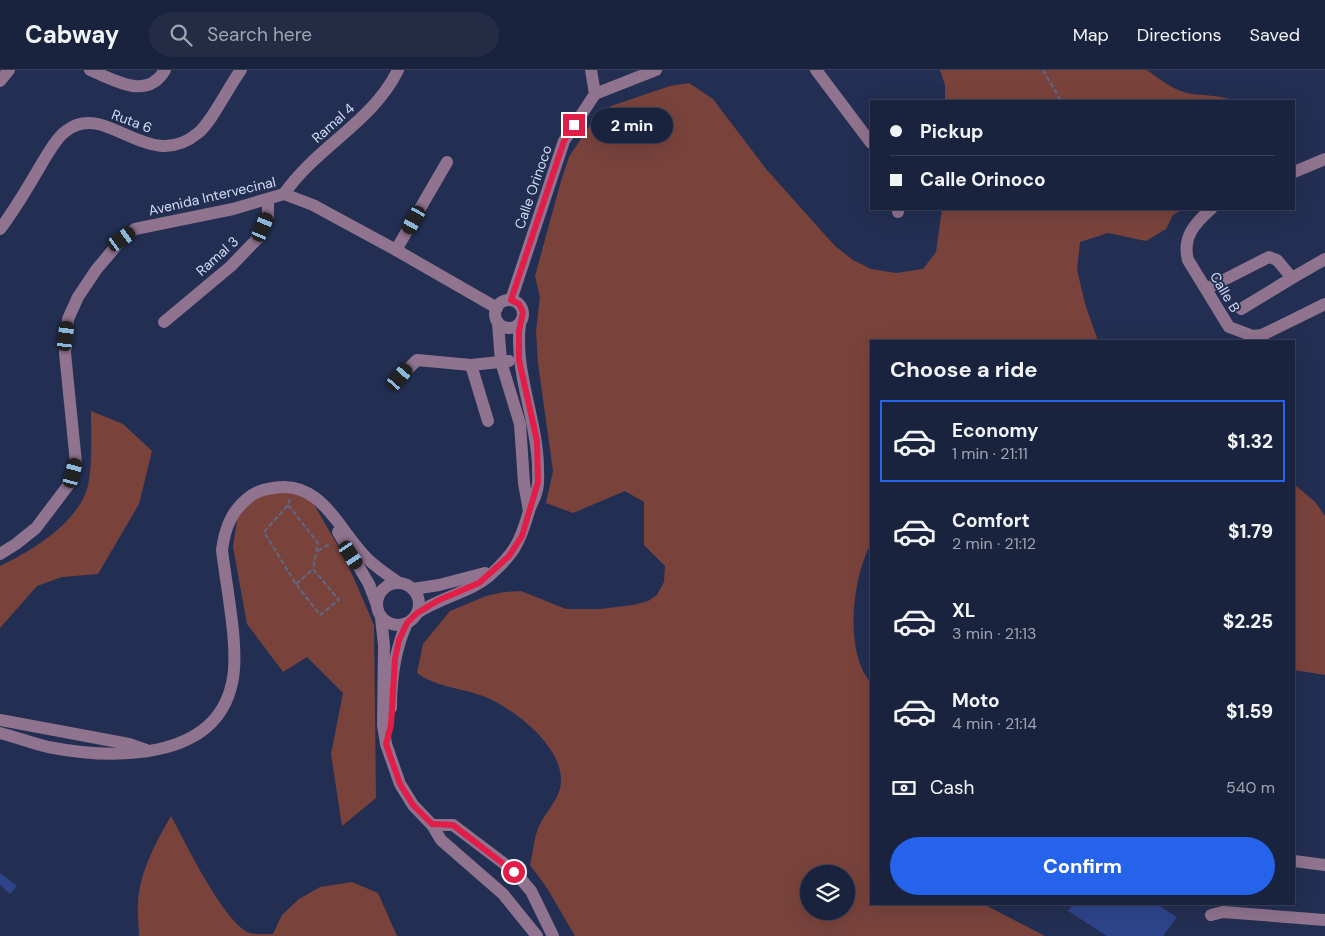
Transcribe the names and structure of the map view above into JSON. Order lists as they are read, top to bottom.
{
  "streets": {
    "street": [
      "Ruta 6",
      "Ramal 4",
      "Calle Orinoco",
      "Avenida Intervecinal",
      "Ramal 3",
      "Calle B"
    ]
  },
  "crossings": [
    ["Ramal 4", "Avenida Intervecinal"],
    ["Calle Orinoco", "Avenida Intervecinal"],
    ["Avenida Intervecinal", "Ramal 3"]
  ],
  "page": {
    "header": "Cabway",
    "search": "Search here",
    "nav": ["Map", "Directions", "Saved"],
    "banner": ["Pickup", "Calle Orinoco"],
    "bubble": "2 min",
    "heading": "Choose a ride",
    "list": [
      {
        "name": "Economy",
        "note": "1 min · 21:11",
        "value": "$1.32"
      },
      {
        "name": "Comfort",
        "note": "2 min · 21:12",
        "value": "$1.79"
      },
      {
        "name": "XL",
        "note": "3 min · 21:13",
        "value": "$2.25"
      },
      {
        "name": "Moto",
        "note": "4 min · 21:14",
        "value": "$1.59"
      }
    ],
    "pay": ["Cash", "540 m"],
    "buttons": "Confirm"
  }
}
